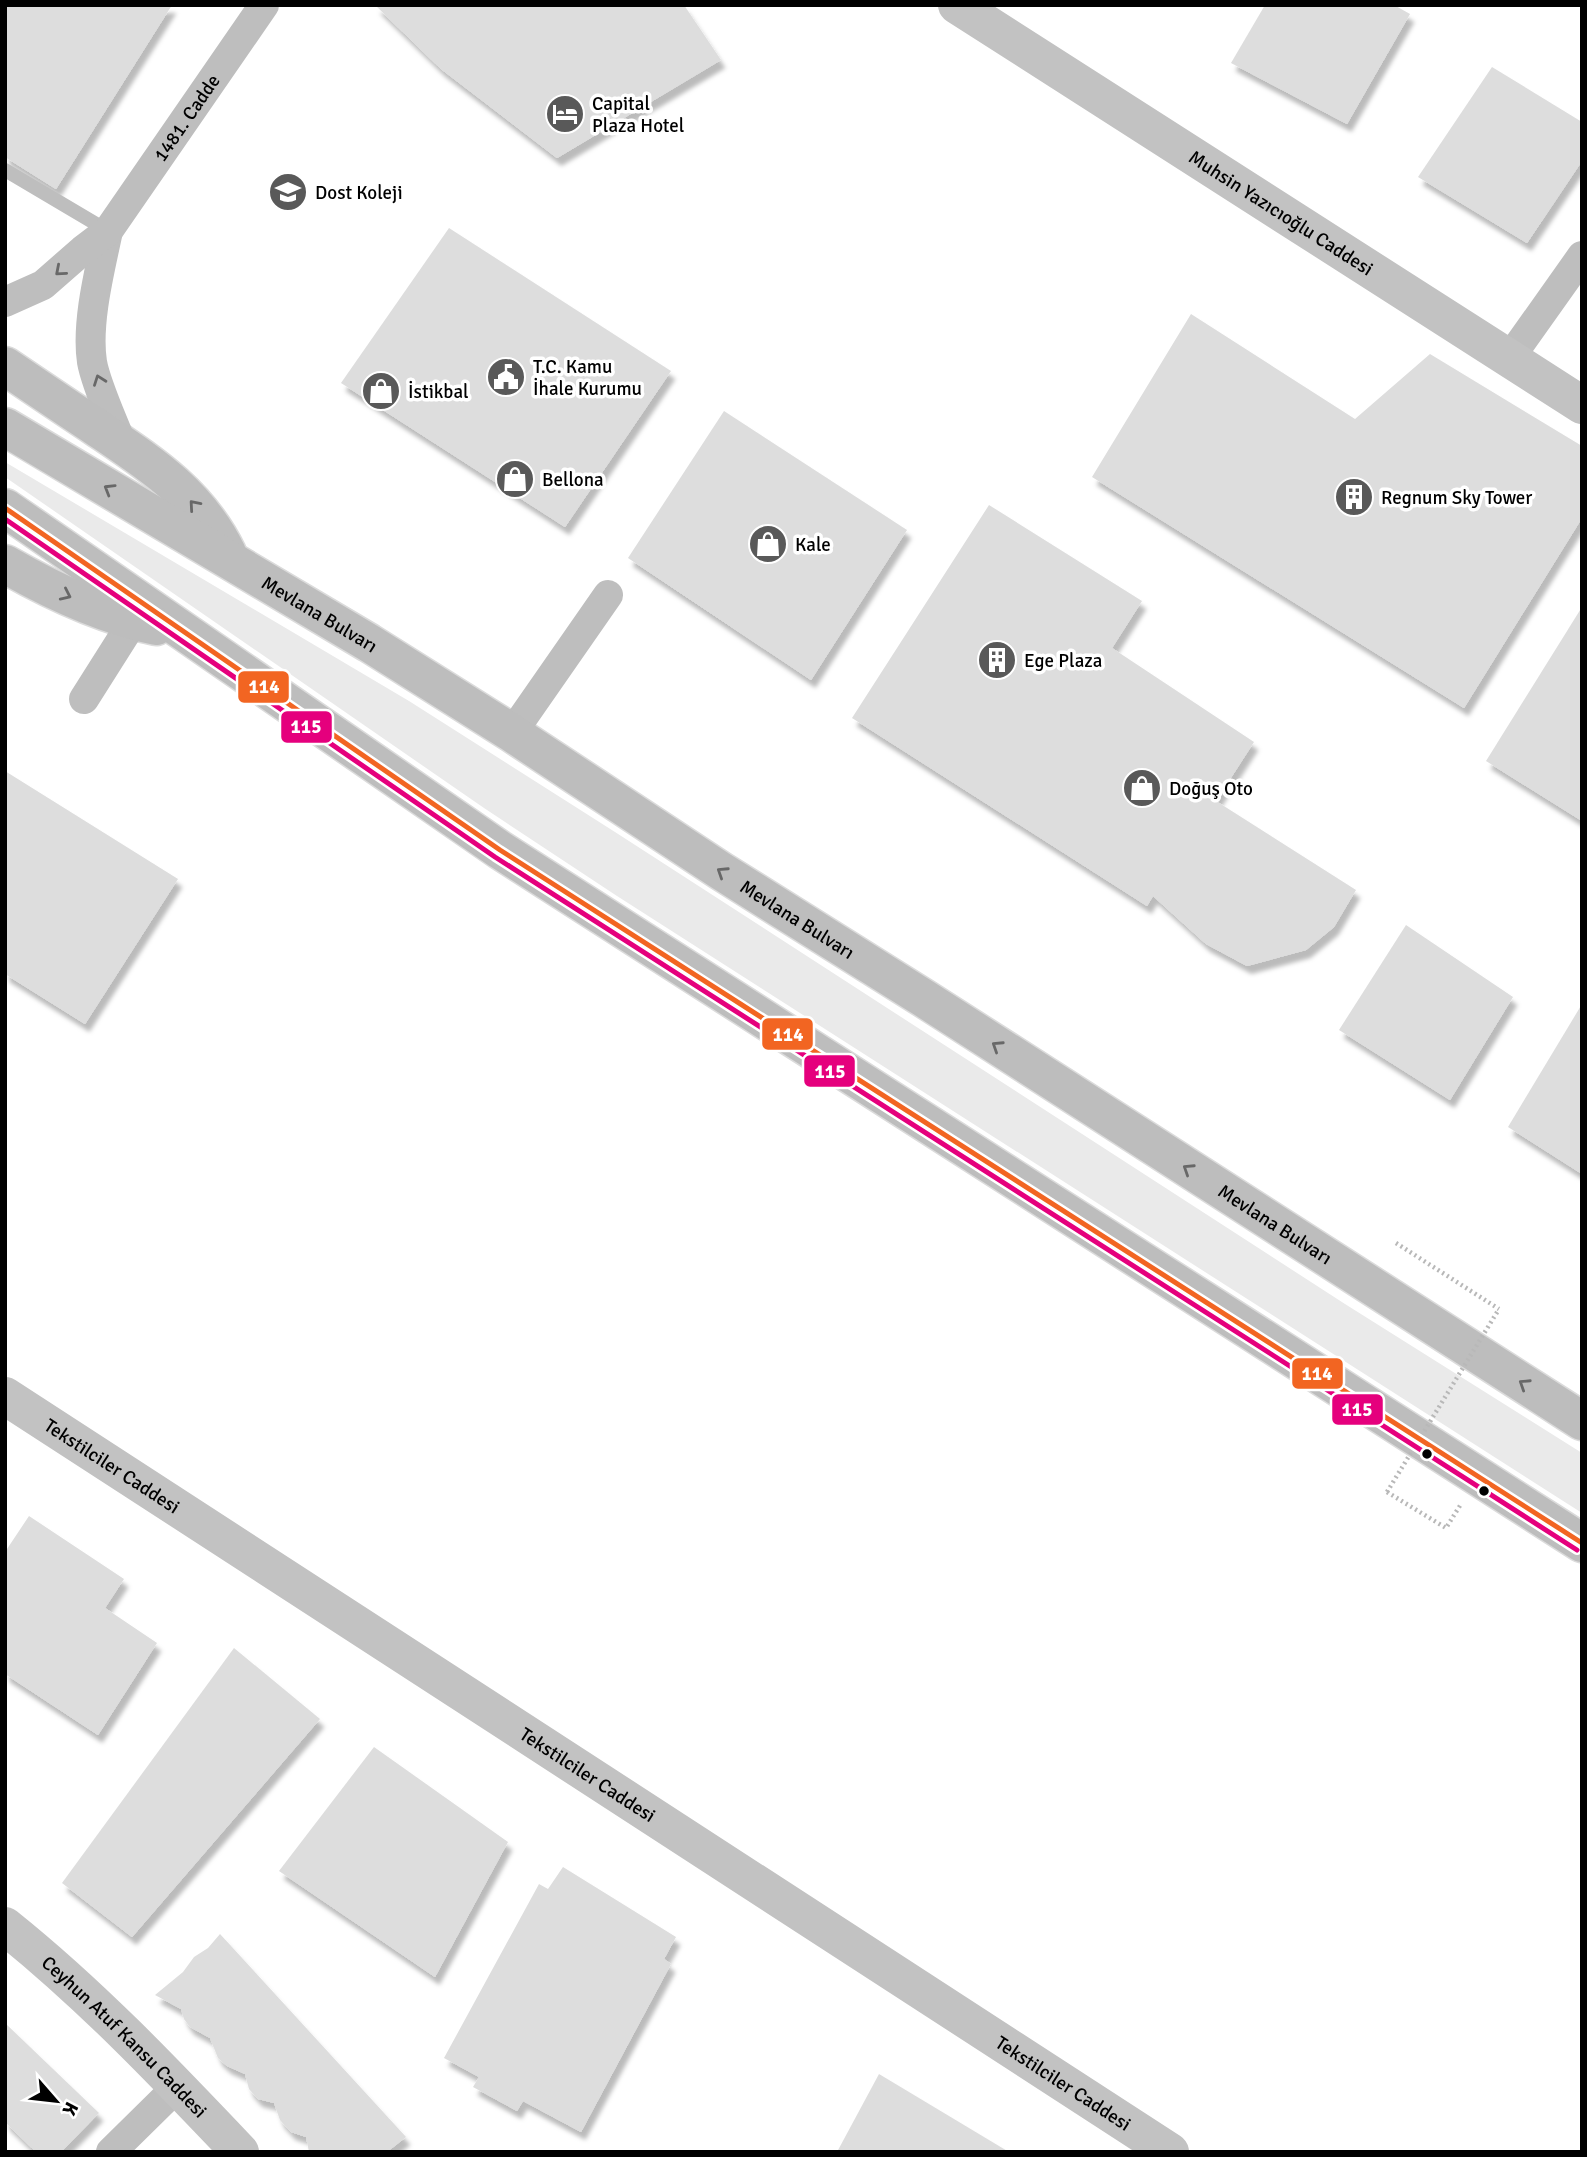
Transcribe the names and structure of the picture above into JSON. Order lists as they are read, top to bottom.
{
  "streets": {
    "highway": ["Mevlana Bulvarı"],
    "street": [
      "1481. Cadde",
      "Muhsin Yazıcıoğlu Caddesi",
      "Tekstilciler Caddesi",
      "Ceyhun Atuf Kansu Caddesi"
    ]
  },
  "places": {
    "hotel": ["Capital Plaza Hotel"],
    "school or university": ["Dost Koleji"],
    "public building": ["T.C. Kamu İhale Kurumu"],
    "shop": [
      "İstikbal",
      "Bellona",
      "Kale",
      "Doğuş Oto"
    ],
    "building": ["Regnum Sky Tower", "Ege Plaza"]
  },
  "lines": ["transit line 114", "transit line 115"],
  "north": "bottom right"
}
